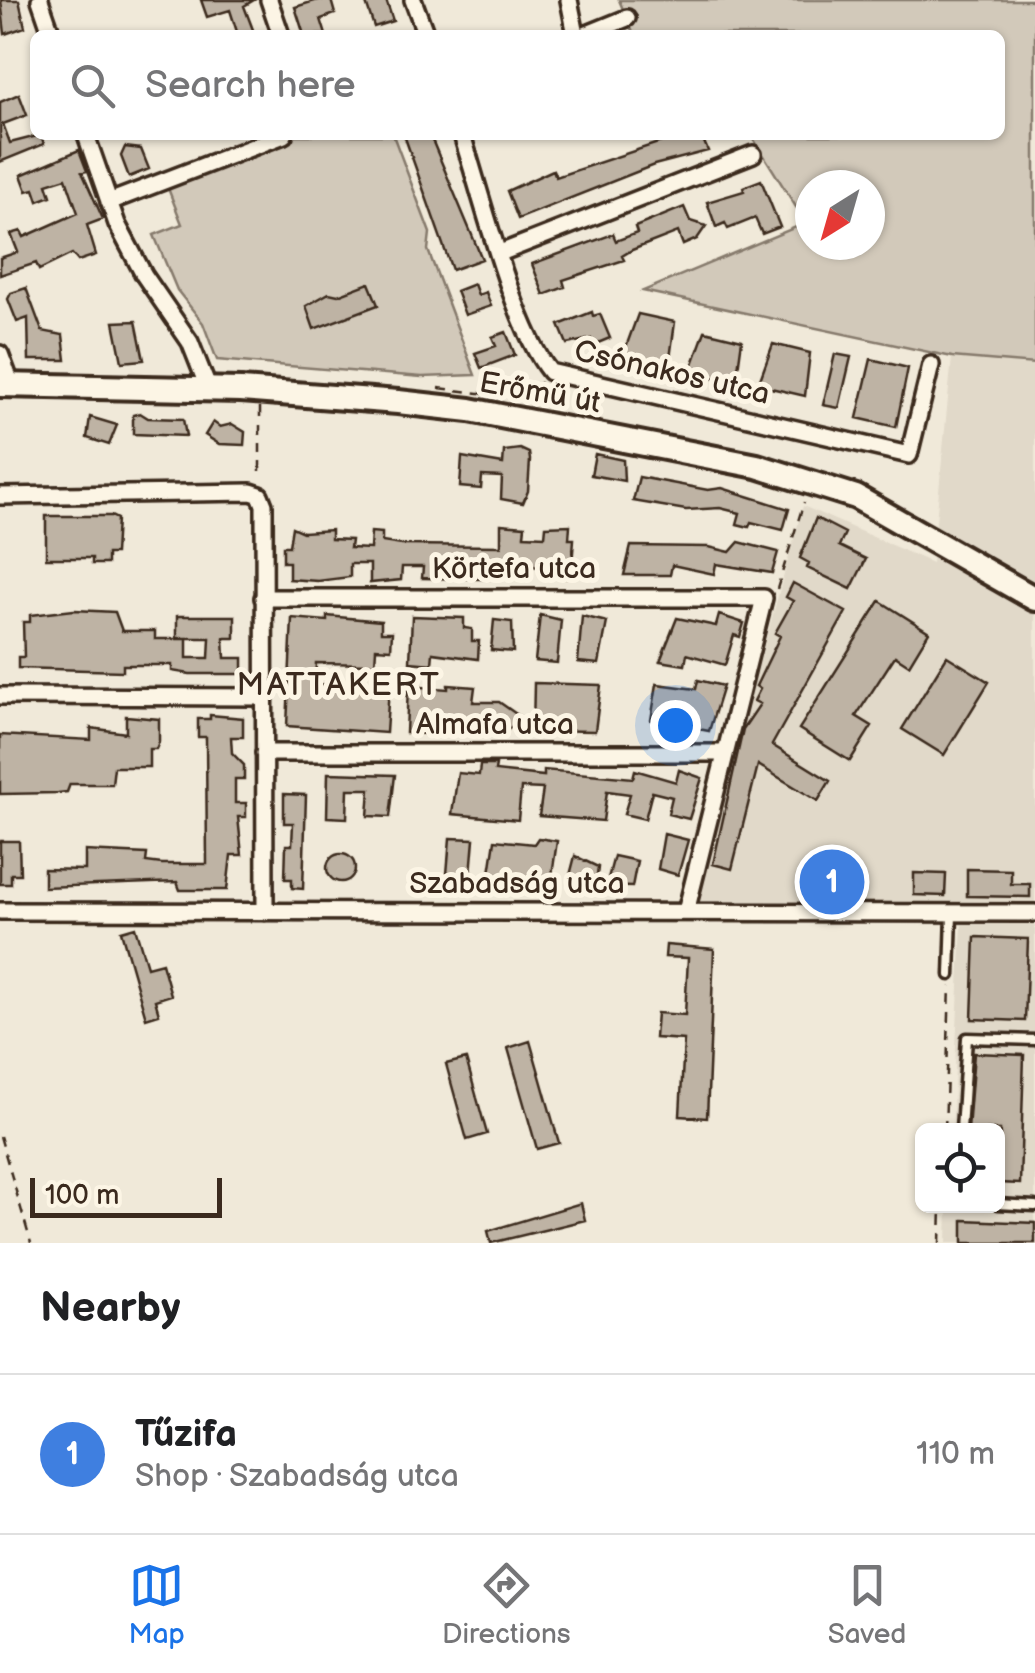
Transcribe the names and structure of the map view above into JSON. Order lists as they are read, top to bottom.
{
  "streets": {
    "street": [
      "Csónakos utca",
      "Erőmű út",
      "Körtefa utca",
      "Almafa utca",
      "Szabadság utca"
    ]
  },
  "districts": ["MATTAKERT"],
  "scale_bar": "100 m",
  "north": "bottom left",
  "page": {
    "search": "Search here",
    "pins": "1",
    "scale": "100 m",
    "heading": "Nearby",
    "list": [
      {
        "mark": "1",
        "name": "Tűzifa",
        "note": "Shop · Szabadság utca",
        "value": "110 m"
      }
    ],
    "nav": ["Map", "Directions", "Saved"]
  }
}
